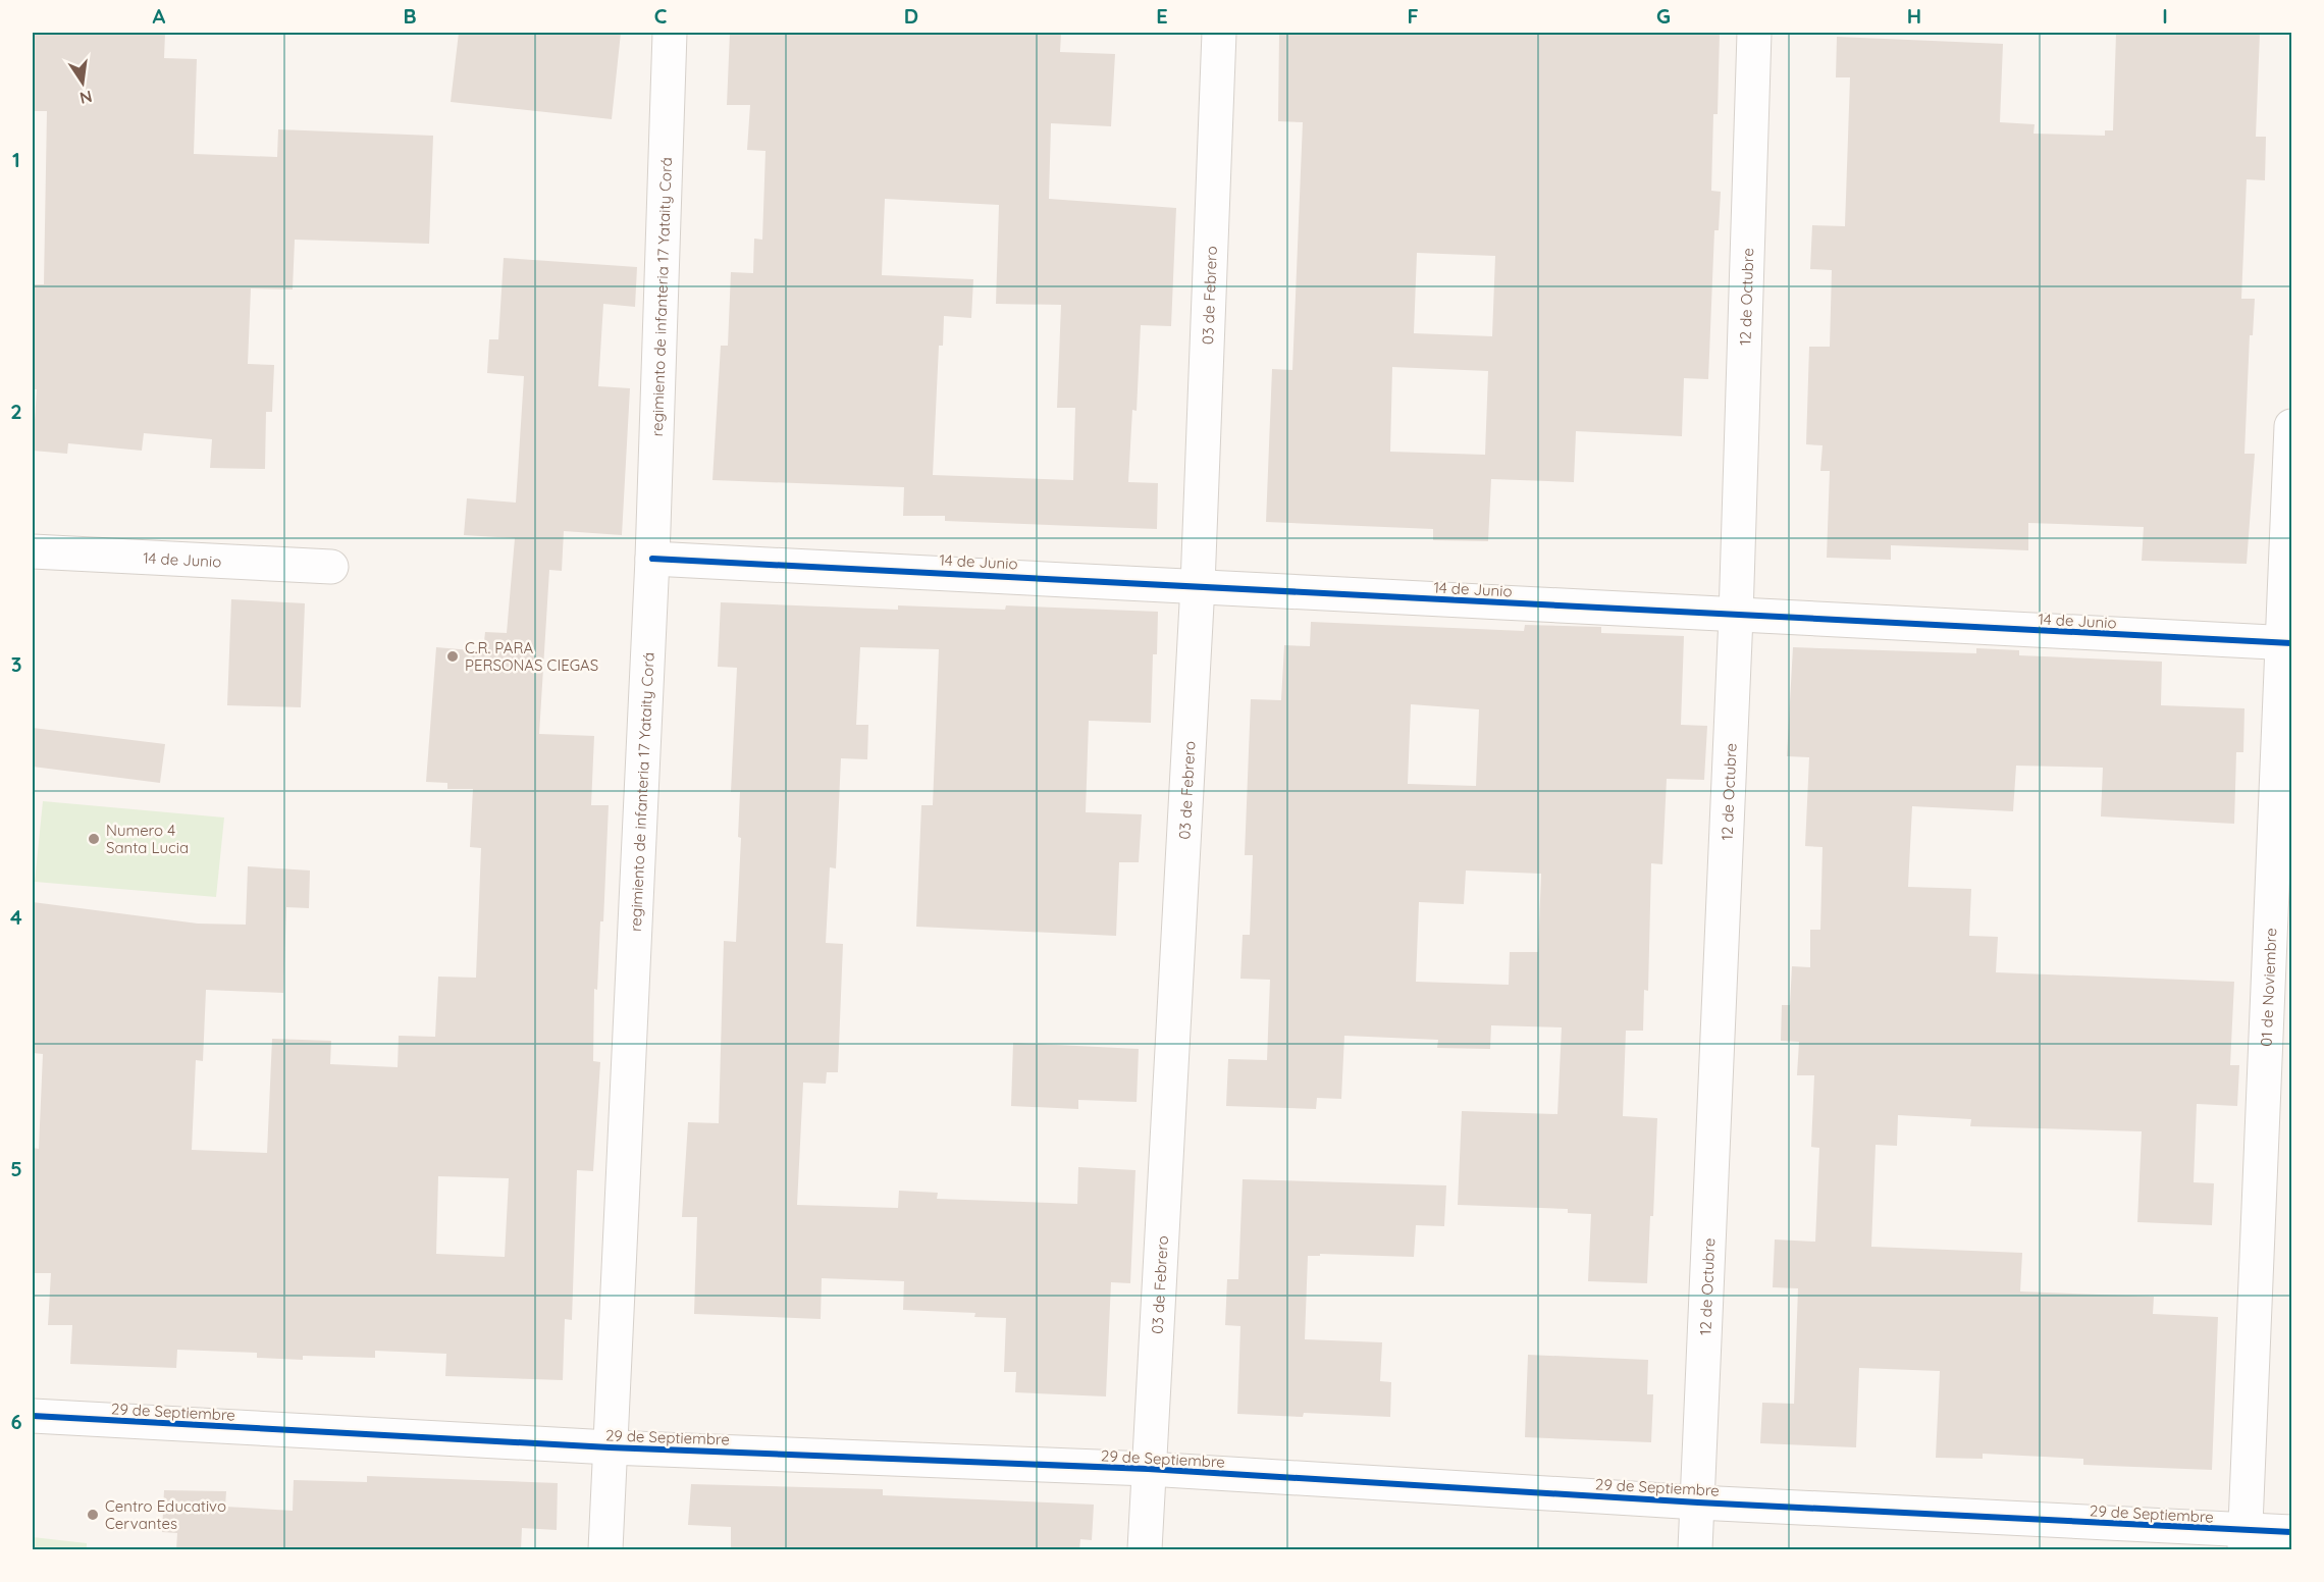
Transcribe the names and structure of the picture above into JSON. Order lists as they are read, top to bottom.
{
  "streets": {
    "street": [
      "12 de Octubre",
      "regimiento de infanteria 17 Yataity Corá",
      "03 de Febrero",
      "14 de Junio",
      "01 de Noviembre",
      "29 de Septiembre"
    ]
  },
  "crossings": [
    ["12 de Octubre", "14 de Junio"],
    ["12 de Octubre", "29 de Septiembre"],
    ["regimiento de infanteria 17 Yataity Corá", "14 de Junio"],
    ["regimiento de infanteria 17 Yataity Corá", "29 de Septiembre"],
    ["03 de Febrero", "14 de Junio"],
    ["03 de Febrero", "29 de Septiembre"],
    ["14 de Junio", "01 de Noviembre"],
    ["01 de Noviembre", "29 de Septiembre"]
  ],
  "places": ["C.R. PARA PERSONAS CIEGAS", "Numero 4 Santa Lucia", "Centro Educativo Cervantes"],
  "north": "bottom",
  "grid": {
    "columns": [
      "A",
      "B",
      "C",
      "D",
      "E",
      "F",
      "G",
      "H",
      "I"
    ],
    "rows": [
      "1",
      "2",
      "3",
      "4",
      "5",
      "6"
    ]
  }
}
